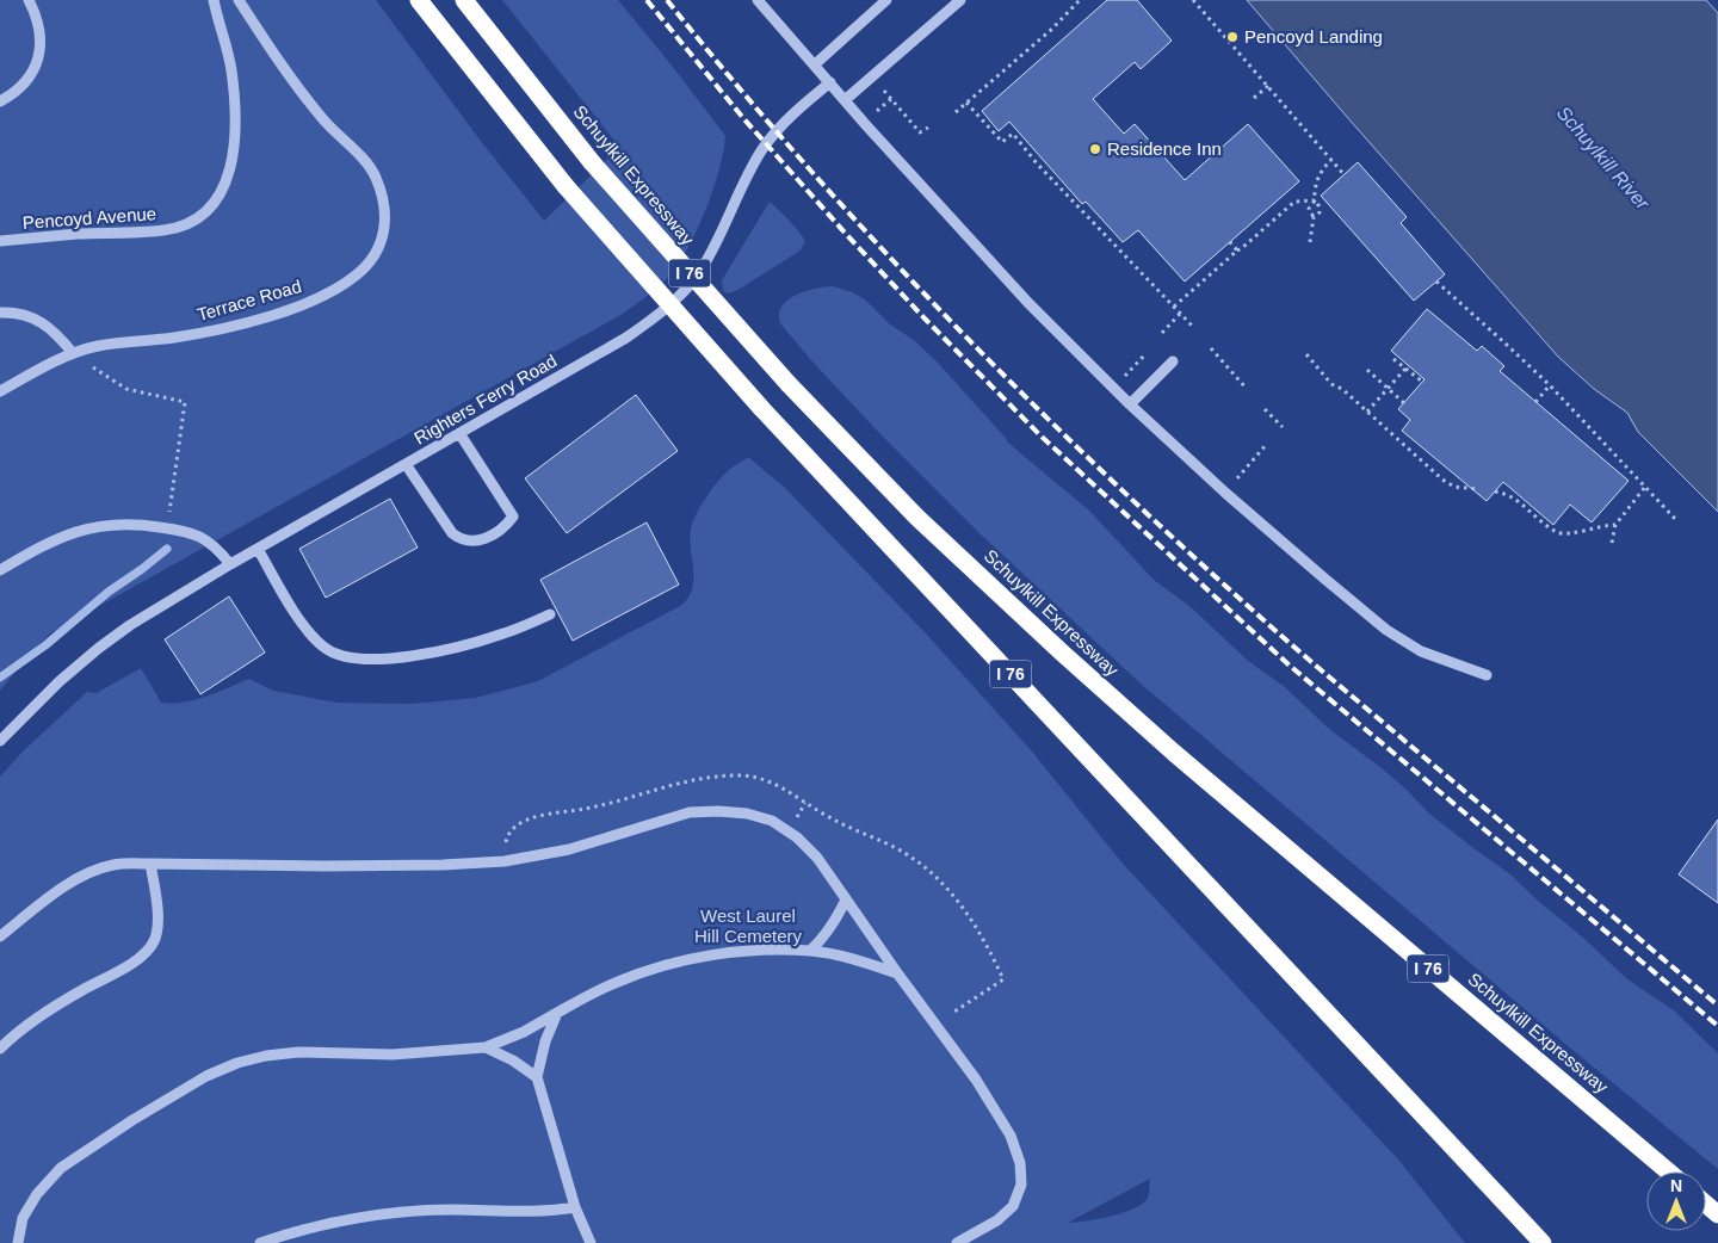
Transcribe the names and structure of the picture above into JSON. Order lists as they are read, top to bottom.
{
  "streets": {
    "highway": ["Schuylkill Expressway", "I 76"],
    "street": ["Pencoyd Avenue", "Terrace Road", "Righters Ferry Road"]
  },
  "water": ["Schuylkill River"],
  "parks": ["West Laurel Hill Cemetery"],
  "places": ["Pencoyd Landing", "Residence Inn"],
  "north": "top"
}
